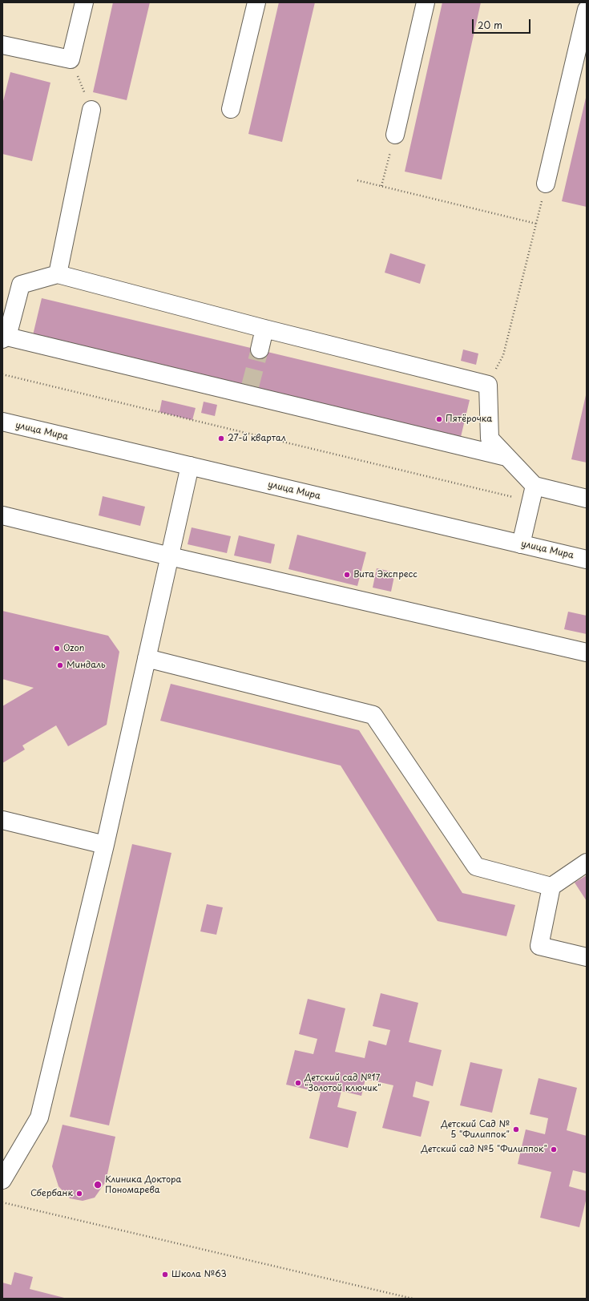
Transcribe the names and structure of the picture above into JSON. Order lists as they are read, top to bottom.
{
  "streets": {
    "main road": ["улица Мира"]
  },
  "places": [
    "Пятёрочка",
    "27-й квартал",
    "Вита Экспресс",
    "Ozon",
    "Миндаль",
    "Детский сад №17 \"Золотой ключик\"",
    "Детский Сад № 5 \"Филиппок\"",
    "Детский сад №5 \"Филиппок\"",
    "Клиника Доктора Пономарева",
    "Сбербанк",
    "Школа №63"
  ],
  "scale_bar": "20 m"
}
